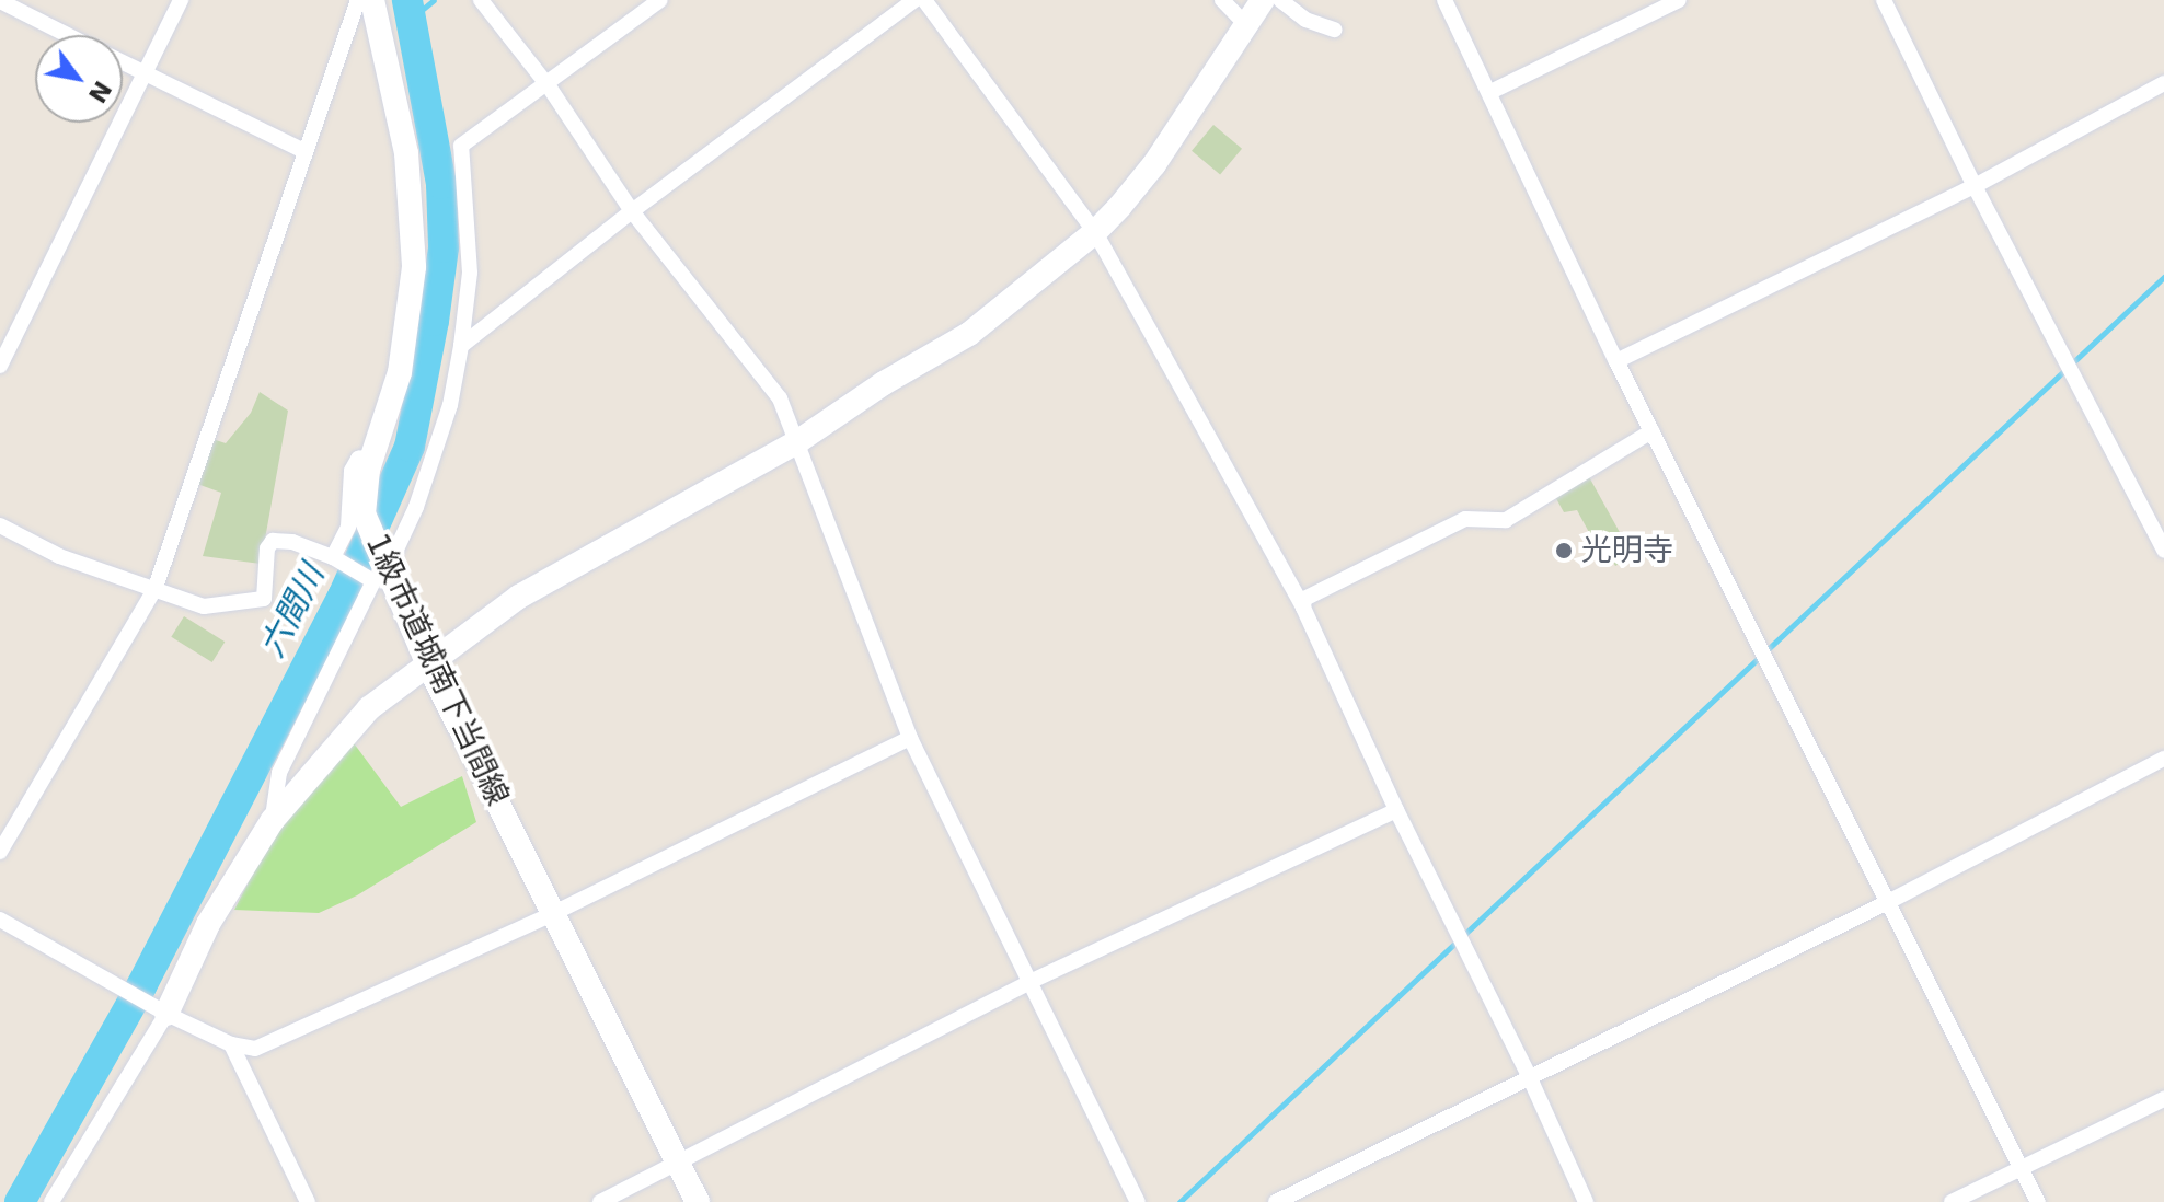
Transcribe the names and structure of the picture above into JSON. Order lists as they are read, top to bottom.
{
  "streets": {
    "street": ["1級市道城南下当間線"]
  },
  "water": ["六間川"],
  "places": ["光明寺"],
  "north": "bottom right"
}
